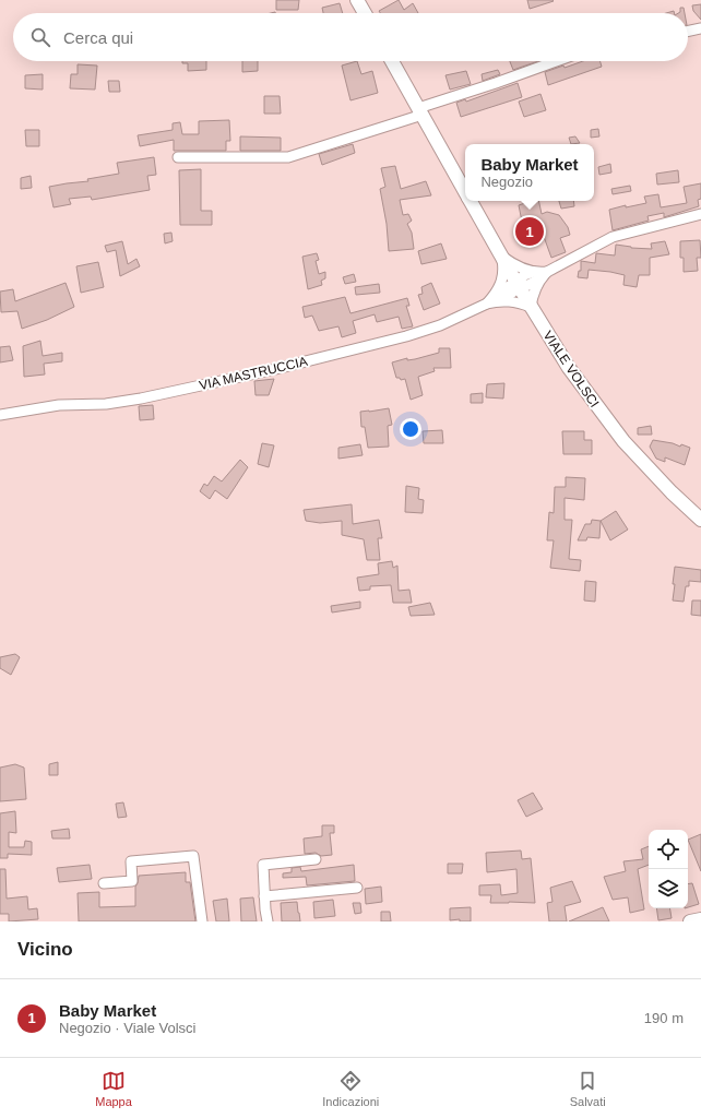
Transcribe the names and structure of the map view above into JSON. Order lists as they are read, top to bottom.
{
  "streets": {
    "main road": ["VIALE VOLSCI"],
    "street": ["VIA MASTRUCCIA"]
  },
  "page": {
    "search": "Cerca qui",
    "popup": ["Baby Market", "Negozio"],
    "pins": "1",
    "heading": "Vicino",
    "list": [
      {
        "mark": "1",
        "name": "Baby Market",
        "note": "Negozio · Viale Volsci",
        "value": "190 m"
      }
    ],
    "nav": ["Mappa", "Indicazioni", "Salvati"]
  }
}
